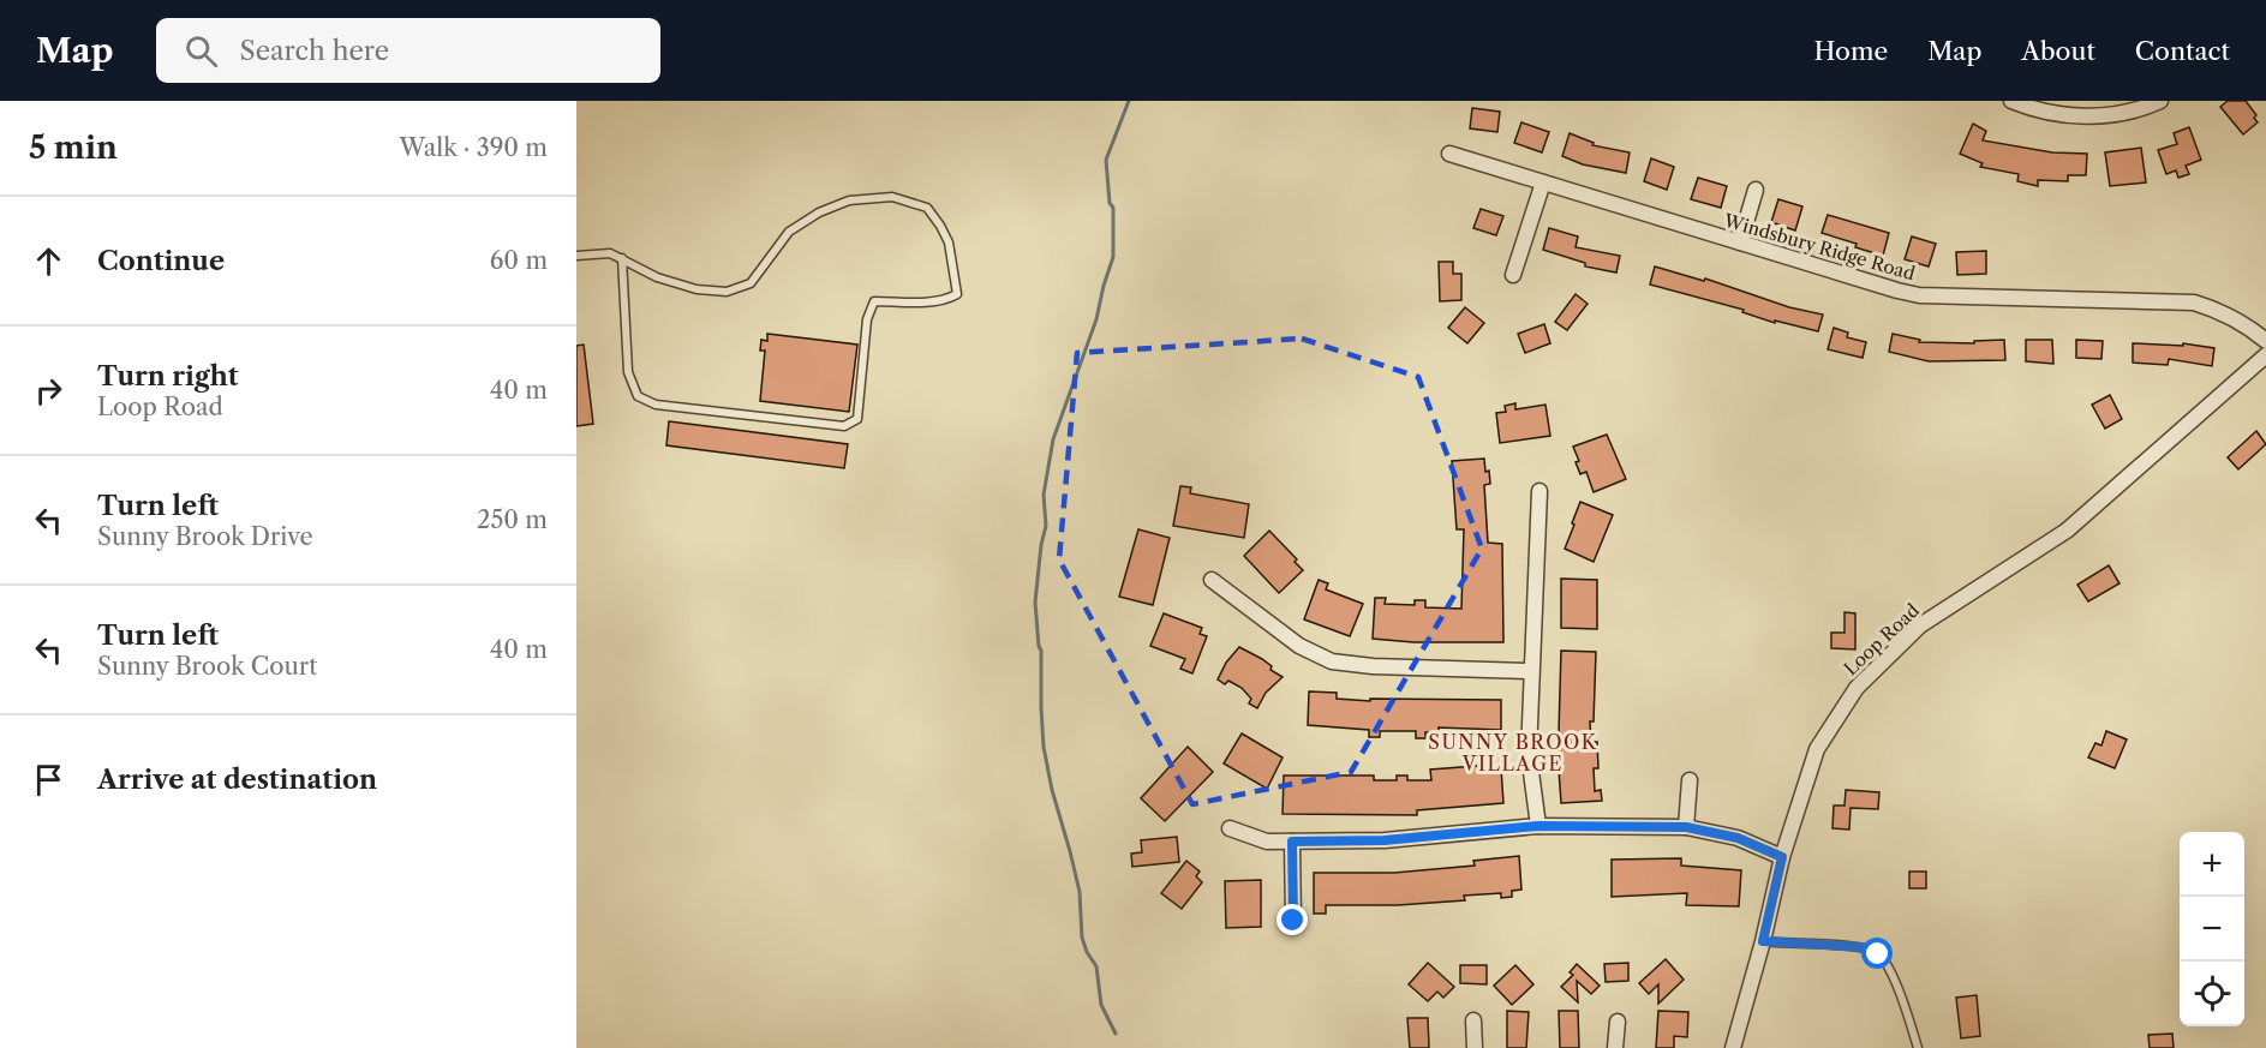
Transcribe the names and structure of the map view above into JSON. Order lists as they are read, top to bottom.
{
  "streets": {
    "street": ["Windsbury Ridge Road", "Loop Road"]
  },
  "districts": ["SUNNY BROOK VILLAGE"],
  "page": {
    "header": "Map",
    "search": "Search here",
    "nav": [
      "Home",
      "Map",
      "About",
      "Contact"
    ],
    "heading": ["5 min", "Walk · 390 m"],
    "list": [
      ["Continue", "60 m"],
      ["Turn right", "Loop Road", "40 m"],
      ["Turn left", "Sunny Brook Drive", "250 m"],
      ["Turn left", "Sunny Brook Court", "40 m"],
      "Arrive at destination"
    ],
    "map_buttons": ["+", "−"]
  }
}
